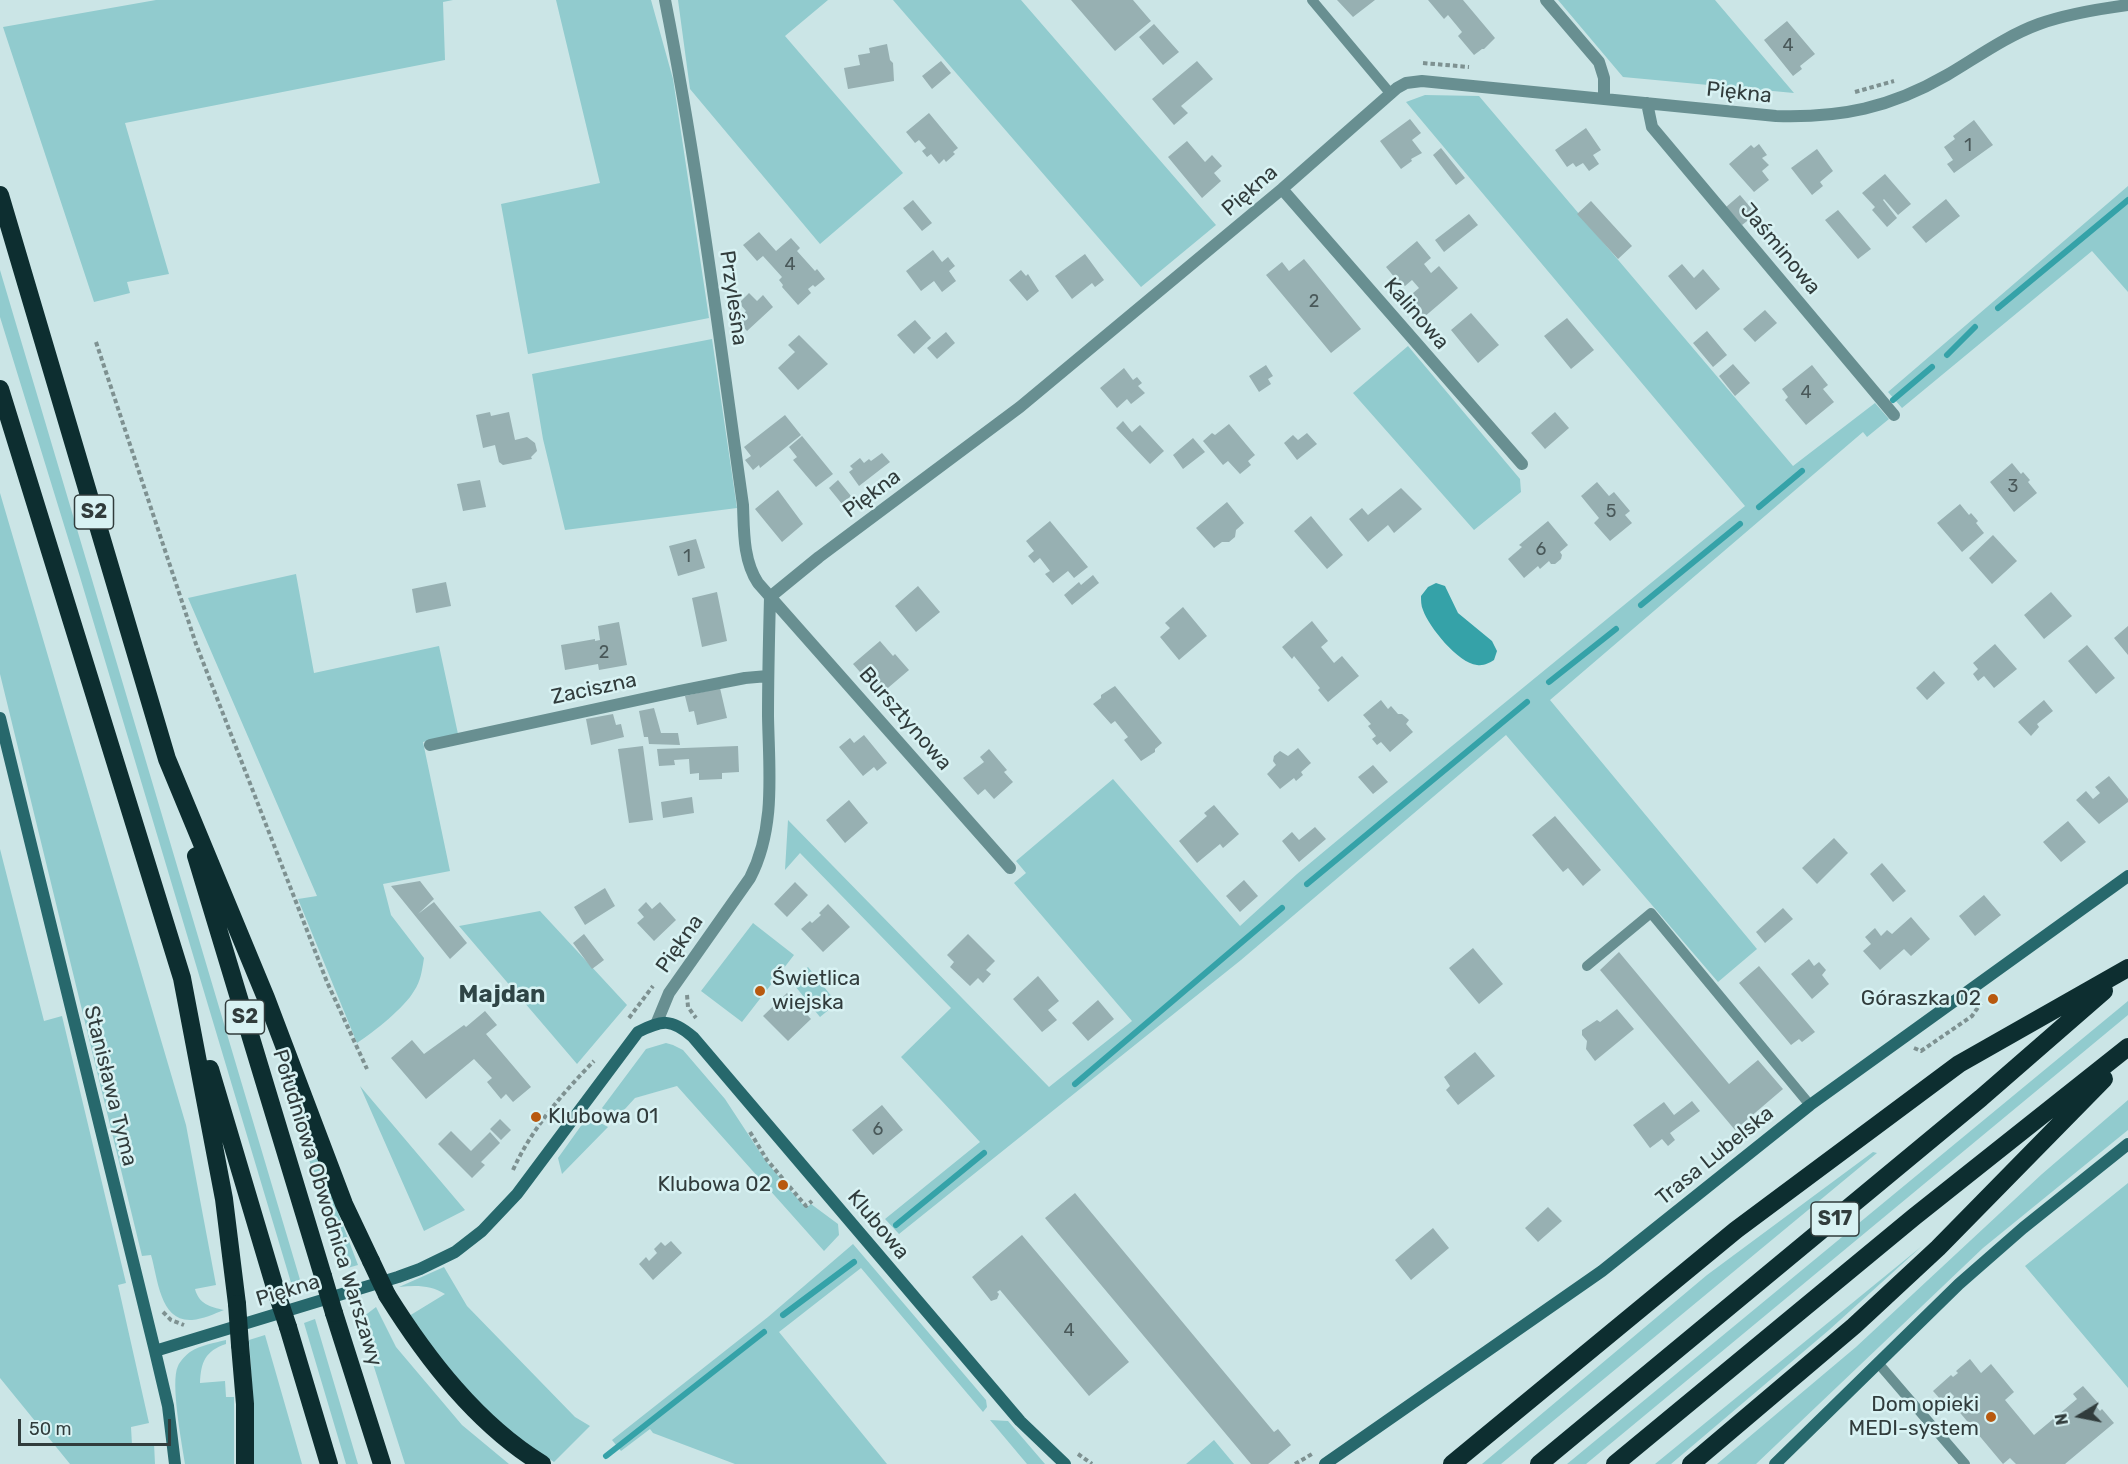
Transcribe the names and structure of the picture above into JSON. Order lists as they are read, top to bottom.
{
  "streets": {
    "highway": ["S2", "Południowa Obwodnica Warszawy", "S17"],
    "street": [
      "Piękna",
      "Jaśminowa",
      "Przyleśna",
      "Kalinowa",
      "Zaciszna",
      "Bursztynowa",
      "Stanisława Tyma",
      "Trasa Lubelska",
      "Klubowa"
    ]
  },
  "crossings": [
    ["Piękna", "Jaśminowa"],
    ["Piękna", "Przyleśna"],
    ["Piękna", "Kalinowa"],
    ["Piękna", "Zaciszna"],
    ["Piękna", "Bursztynowa"],
    ["Piękna", "Stanisława Tyma"],
    ["Piękna", "Klubowa"],
    ["Przyleśna", "Bursztynowa"],
    ["S2", "Południowa Obwodnica Warszawy"]
  ],
  "districts": ["Majdan"],
  "places": [
    "Świetlica wiejska",
    "Góraszka 02",
    "Klubowa 01",
    "Klubowa 02",
    "Dom opieki MEDI-system"
  ],
  "house_numbers": [
    "4",
    "1",
    "4",
    "2",
    "4",
    "3",
    "5",
    "6",
    "1",
    "2",
    "6",
    "4"
  ],
  "scale_bar": "50 m",
  "north": "left"
}
